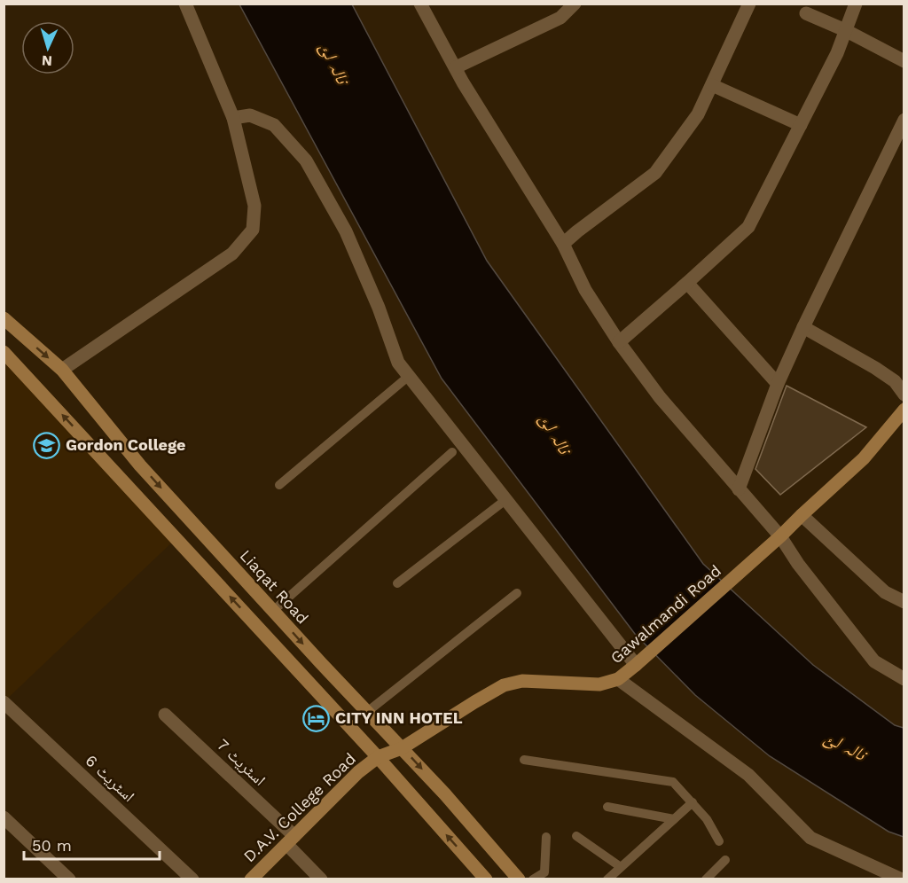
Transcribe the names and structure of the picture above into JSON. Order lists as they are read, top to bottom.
{
  "streets": {
    "main road": ["Liaqat Road", "Gawalmandi Road", "D.A.V. College Road"],
    "street": ["اسٹریٹ 7", "اسٹریٹ 6"]
  },
  "crossings": [
    ["Liaqat Road", "Gawalmandi Road"],
    ["Liaqat Road", "D.A.V. College Road"],
    ["Gawalmandi Road", "D.A.V. College Road"],
    ["اسٹریٹ 7", "D.A.V. College Road"]
  ],
  "water": ["نالہ لئ"],
  "places": {
    "school or university": ["Gordon College"],
    "hotel": ["CITY INN HOTEL"]
  },
  "scale_bar": "50 m",
  "north": "bottom"
}
